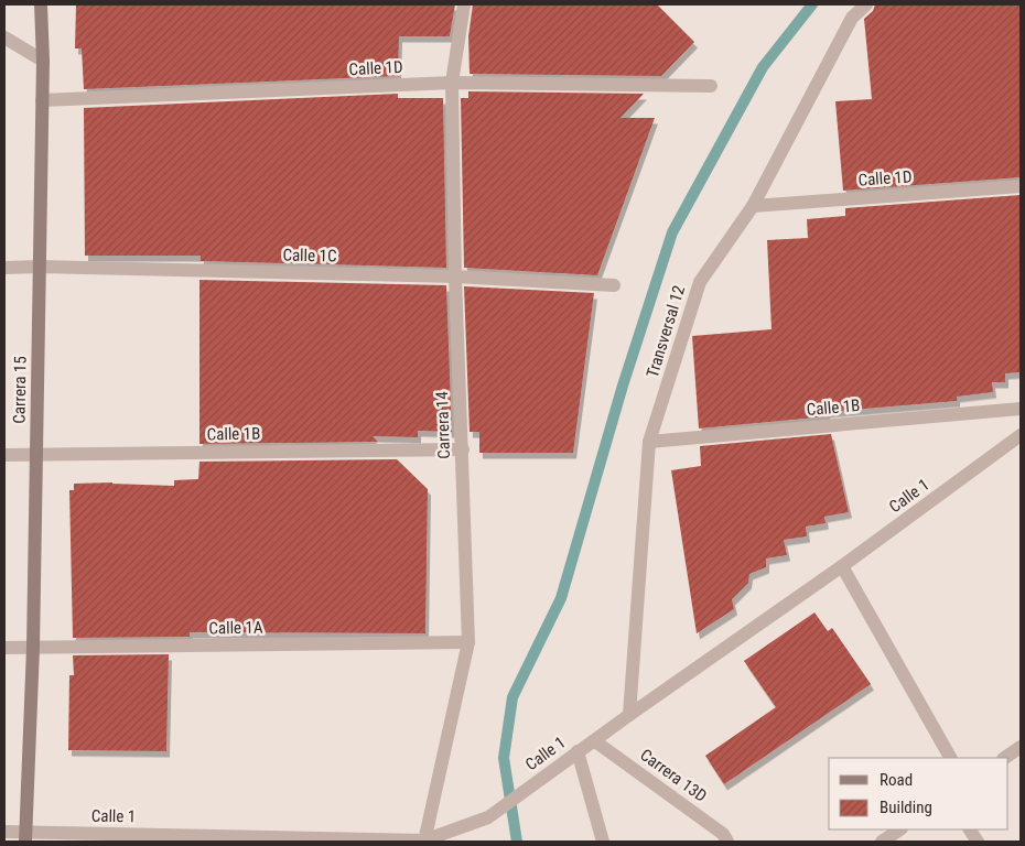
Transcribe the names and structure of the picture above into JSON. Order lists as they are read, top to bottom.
{
  "streets": {
    "main road": ["Carrera 15"],
    "street": [
      "Calle 1D",
      "Calle 1C",
      "Transversal 12",
      "Calle 1B",
      "Carrera 14",
      "Calle 1",
      "Calle 1A",
      "Carrera 13D"
    ]
  },
  "crossings": [
    ["Calle 1D", "Transversal 12"],
    ["Calle 1D", "Carrera 15"],
    ["Calle 1D", "Carrera 14"],
    ["Calle 1C", "Carrera 15"],
    ["Calle 1C", "Carrera 14"],
    ["Transversal 12", "Calle 1B"],
    ["Transversal 12", "Calle 1"],
    ["Carrera 15", "Calle 1B"],
    ["Carrera 15", "Calle 1"],
    ["Carrera 15", "Calle 1A"],
    ["Calle 1B", "Carrera 14"],
    ["Carrera 14", "Calle 1"],
    ["Carrera 14", "Calle 1A"],
    ["Calle 1", "Carrera 13D"]
  ],
  "legend": ["Road", "Building"]
}
